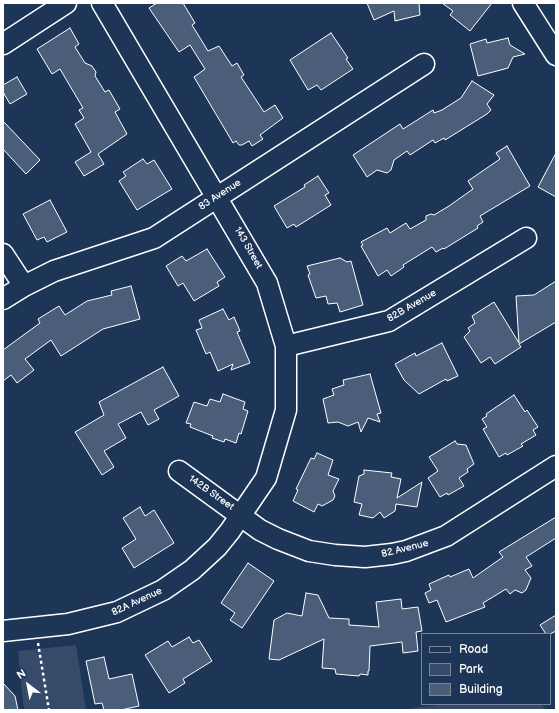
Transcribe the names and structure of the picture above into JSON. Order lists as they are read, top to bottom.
{
  "streets": {
    "street": [
      "83 Avenue",
      "143 Street",
      "82B Avenue",
      "142B Street",
      "82 Avenue",
      "82A Avenue"
    ]
  },
  "crossings": [
    ["83 Avenue", "143 Street"],
    ["143 Street", "82B Avenue"],
    ["143 Street", "142B Street"],
    ["143 Street", "82 Avenue"],
    ["143 Street", "82A Avenue"],
    ["142B Street", "82 Avenue"],
    ["142B Street", "82A Avenue"],
    ["82 Avenue", "82A Avenue"]
  ],
  "legend": ["Road", "Park", "Building"],
  "north": "top left"
}
